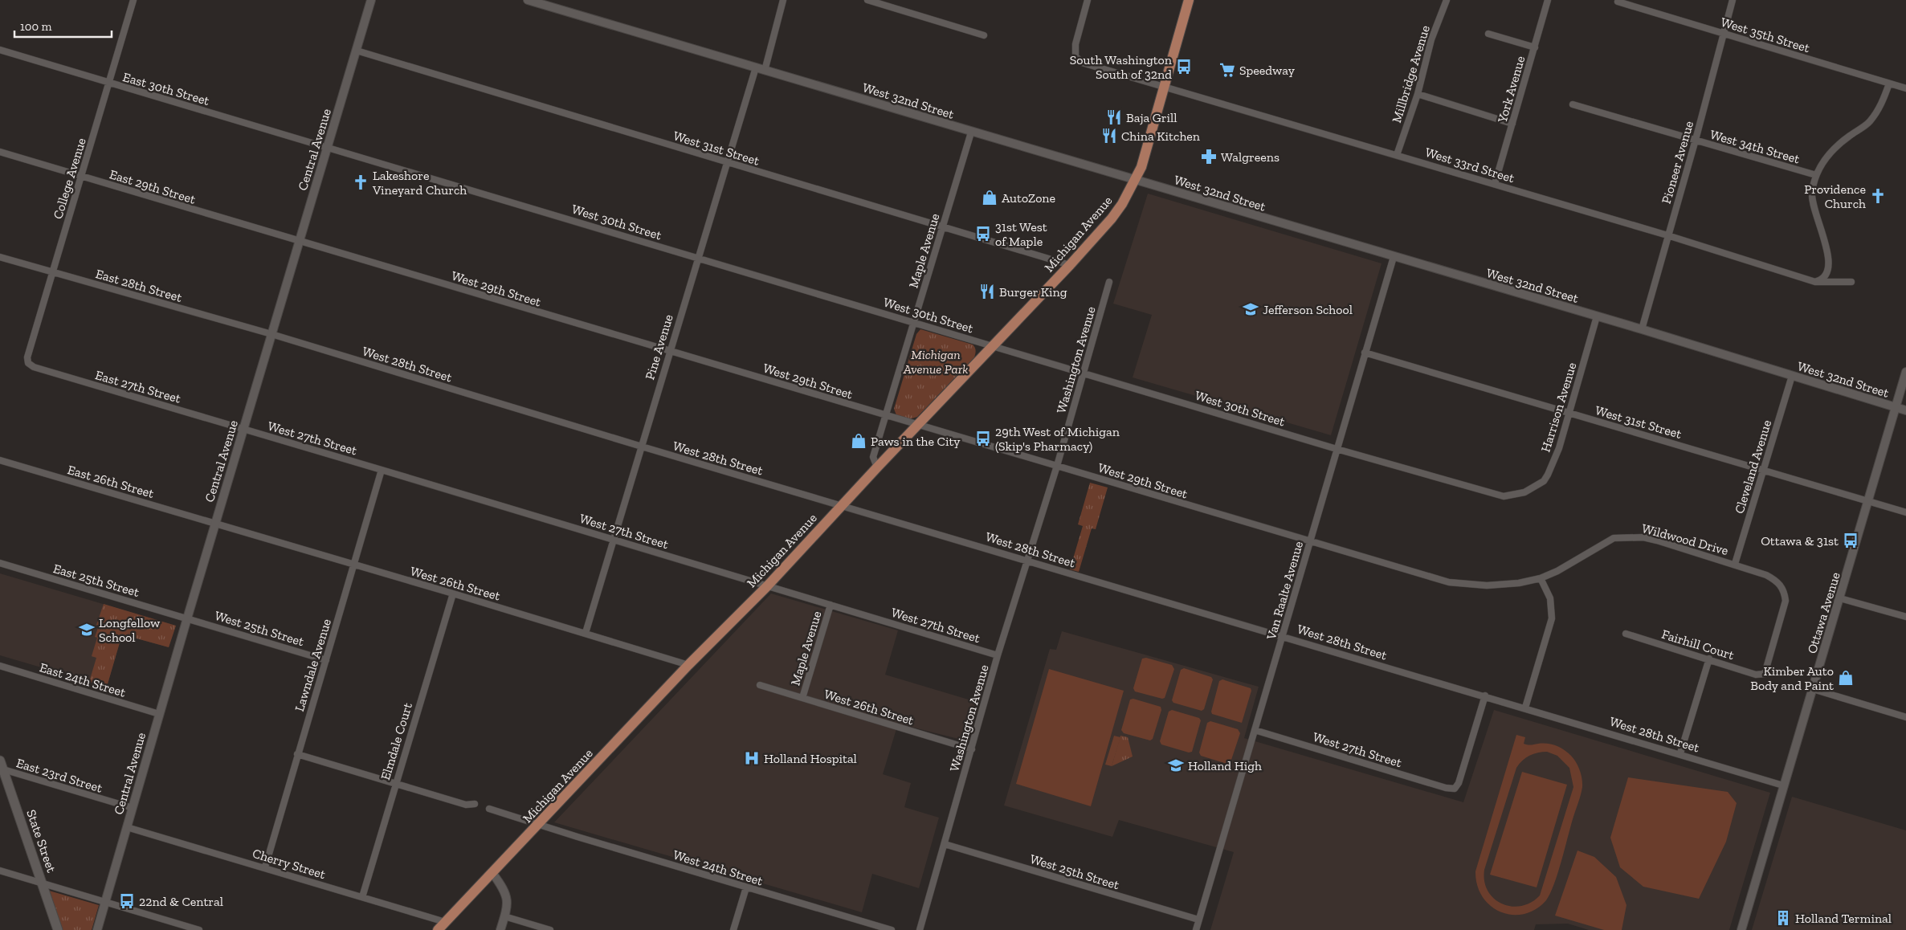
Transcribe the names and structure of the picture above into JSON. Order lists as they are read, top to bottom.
{
  "streets": {
    "main road": ["Michigan Avenue", "State Street"],
    "street": [
      "West 35th Street",
      "Millbridge Avenue",
      "East 30th Street",
      "York Avenue",
      "West 32nd Street",
      "West 34th Street",
      "West 31st Street",
      "Central Avenue",
      "Pioneer Avenue",
      "West 33rd Street",
      "College Avenue",
      "East 29th Street",
      "West 30th Street",
      "Maple Avenue",
      "East 28th Street",
      "West 29th Street",
      "Pine Avenue",
      "Washington Avenue",
      "West 28th Street",
      "East 27th Street",
      "Harrison Avenue",
      "West 27th Street",
      "Cleveland Avenue",
      "East 26th Street",
      "Wildwood Drive",
      "East 25th Street",
      "West 26th Street",
      "Van Raalte Avenue",
      "Ottawa Avenue",
      "West 25th Street",
      "Fairhill Court",
      "Lawndale Avenue",
      "East 24th Street",
      "Elmdale Court",
      "East 23rd Street",
      "Cherry Street",
      "West 24th Street"
    ]
  },
  "crossings": [
    ["West 35th Street", "Pioneer Avenue"],
    ["Millbridge Avenue", "West 33rd Street"],
    ["East 30th Street", "Central Avenue"],
    ["East 30th Street", "College Avenue"],
    ["East 30th Street", "West 30th Street"],
    ["York Avenue", "West 33rd Street"],
    ["West 32nd Street", "Pioneer Avenue"],
    ["West 32nd Street", "Michigan Avenue"],
    ["West 32nd Street", "Maple Avenue"],
    ["West 32nd Street", "Pine Avenue"],
    ["West 32nd Street", "Harrison Avenue"],
    ["West 32nd Street", "Cleveland Avenue"],
    ["West 32nd Street", "Van Raalte Avenue"],
    ["West 32nd Street", "Ottawa Avenue"],
    ["West 34th Street", "Pioneer Avenue"],
    ["West 31st Street", "Central Avenue"],
    ["West 31st Street", "Michigan Avenue"],
    ["West 31st Street", "Maple Avenue"],
    ["West 31st Street", "Pine Avenue"],
    ["West 31st Street", "Harrison Avenue"],
    ["West 31st Street", "Cleveland Avenue"],
    ["West 31st Street", "Van Raalte Avenue"],
    ["West 31st Street", "Ottawa Avenue"],
    ["Central Avenue", "East 29th Street"],
    ["Central Avenue", "West 30th Street"],
    ["Central Avenue", "East 28th Street"],
    ["Central Avenue", "West 29th Street"],
    ["Central Avenue", "West 28th Street"],
    ["Central Avenue", "East 27th Street"],
    ["Central Avenue", "West 27th Street"],
    ["Central Avenue", "East 26th Street"],
    ["Central Avenue", "East 25th Street"],
    ["Central Avenue", "West 26th Street"],
    ["Central Avenue", "West 25th Street"],
    ["Central Avenue", "East 24th Street"],
    ["Central Avenue", "East 23rd Street"],
    ["Central Avenue", "Cherry Street"],
    ["Pioneer Avenue", "West 33rd Street"],
    ["West 33rd Street", "Michigan Avenue"],
    ["College Avenue", "East 29th Street"],
    ["College Avenue", "East 28th Street"],
    ["College Avenue", "East 27th Street"],
    ["East 29th Street", "West 29th Street"],
    ["West 30th Street", "Michigan Avenue"],
    ["West 30th Street", "Maple Avenue"],
    ["West 30th Street", "Pine Avenue"],
    ["West 30th Street", "Washington Avenue"],
    ["West 30th Street", "Harrison Avenue"],
    ["West 30th Street", "Van Raalte Avenue"],
    ["Michigan Avenue", "Maple Avenue"],
    ["Michigan Avenue", "West 29th Street"],
    ["Michigan Avenue", "West 28th Street"],
    ["Michigan Avenue", "West 27th Street"],
    ["Michigan Avenue", "West 26th Street"],
    ["Michigan Avenue", "Cherry Street"],
    ["Michigan Avenue", "West 24th Street"],
    ["Maple Avenue", "West 29th Street"],
    ["Maple Avenue", "West 27th Street"],
    ["Maple Avenue", "West 26th Street"],
    ["East 28th Street", "West 28th Street"],
    ["West 29th Street", "Pine Avenue"],
    ["West 29th Street", "Washington Avenue"],
    ["West 29th Street", "Wildwood Drive"],
    ["West 29th Street", "Van Raalte Avenue"],
    ["Pine Avenue", "West 28th Street"],
    ["Pine Avenue", "West 27th Street"],
    ["Pine Avenue", "West 26th Street"],
    ["Washington Avenue", "West 28th Street"],
    ["Washington Avenue", "West 27th Street"],
    ["Washington Avenue", "West 26th Street"],
    ["Washington Avenue", "West 25th Street"],
    ["West 28th Street", "West 27th Street"],
    ["West 28th Street", "Van Raalte Avenue"],
    ["West 28th Street", "Ottawa Avenue"],
    ["East 27th Street", "West 27th Street"],
    ["West 27th Street", "Van Raalte Avenue"],
    ["West 27th Street", "Lawndale Avenue"],
    ["Cleveland Avenue", "Wildwood Drive"],
    ["East 26th Street", "West 26th Street"],
    ["Wildwood Drive", "Van Raalte Avenue"],
    ["Wildwood Drive", "Fairhill Court"],
    ["East 25th Street", "West 25th Street"],
    ["West 26th Street", "Lawndale Avenue"],
    ["West 26th Street", "Elmdale Court"],
    ["Van Raalte Avenue", "West 25th Street"],
    ["West 25th Street", "Lawndale Avenue"],
    ["Lawndale Avenue", "Cherry Street"],
    ["Elmdale Court", "Cherry Street"],
    ["East 23rd Street", "State Street"]
  ],
  "parks": ["Michigan Avenue Park"],
  "places": {
    "bus stop": [
      "South Washington South of 32nd",
      "31st West of Maple",
      "29th West of Michigan (Skip's Pharmacy)",
      "Ottawa & 31st",
      "22nd & Central"
    ],
    "supermarket": ["Speedway"],
    "restaurant": ["Baja Grill", "China Kitchen", "Burger King"],
    "pharmacy": ["Walgreens"],
    "church": ["Lakeshore Vineyard Church", "Providence Church"],
    "shop": ["AutoZone", "Paws in the City", "Kimber Auto Body and Paint"],
    "school or university": ["Jefferson School", "Longfellow School", "Holland High"],
    "hospital": ["Holland Hospital"],
    "building": ["Holland Terminal"]
  },
  "scale_bar": "100 m"
}
